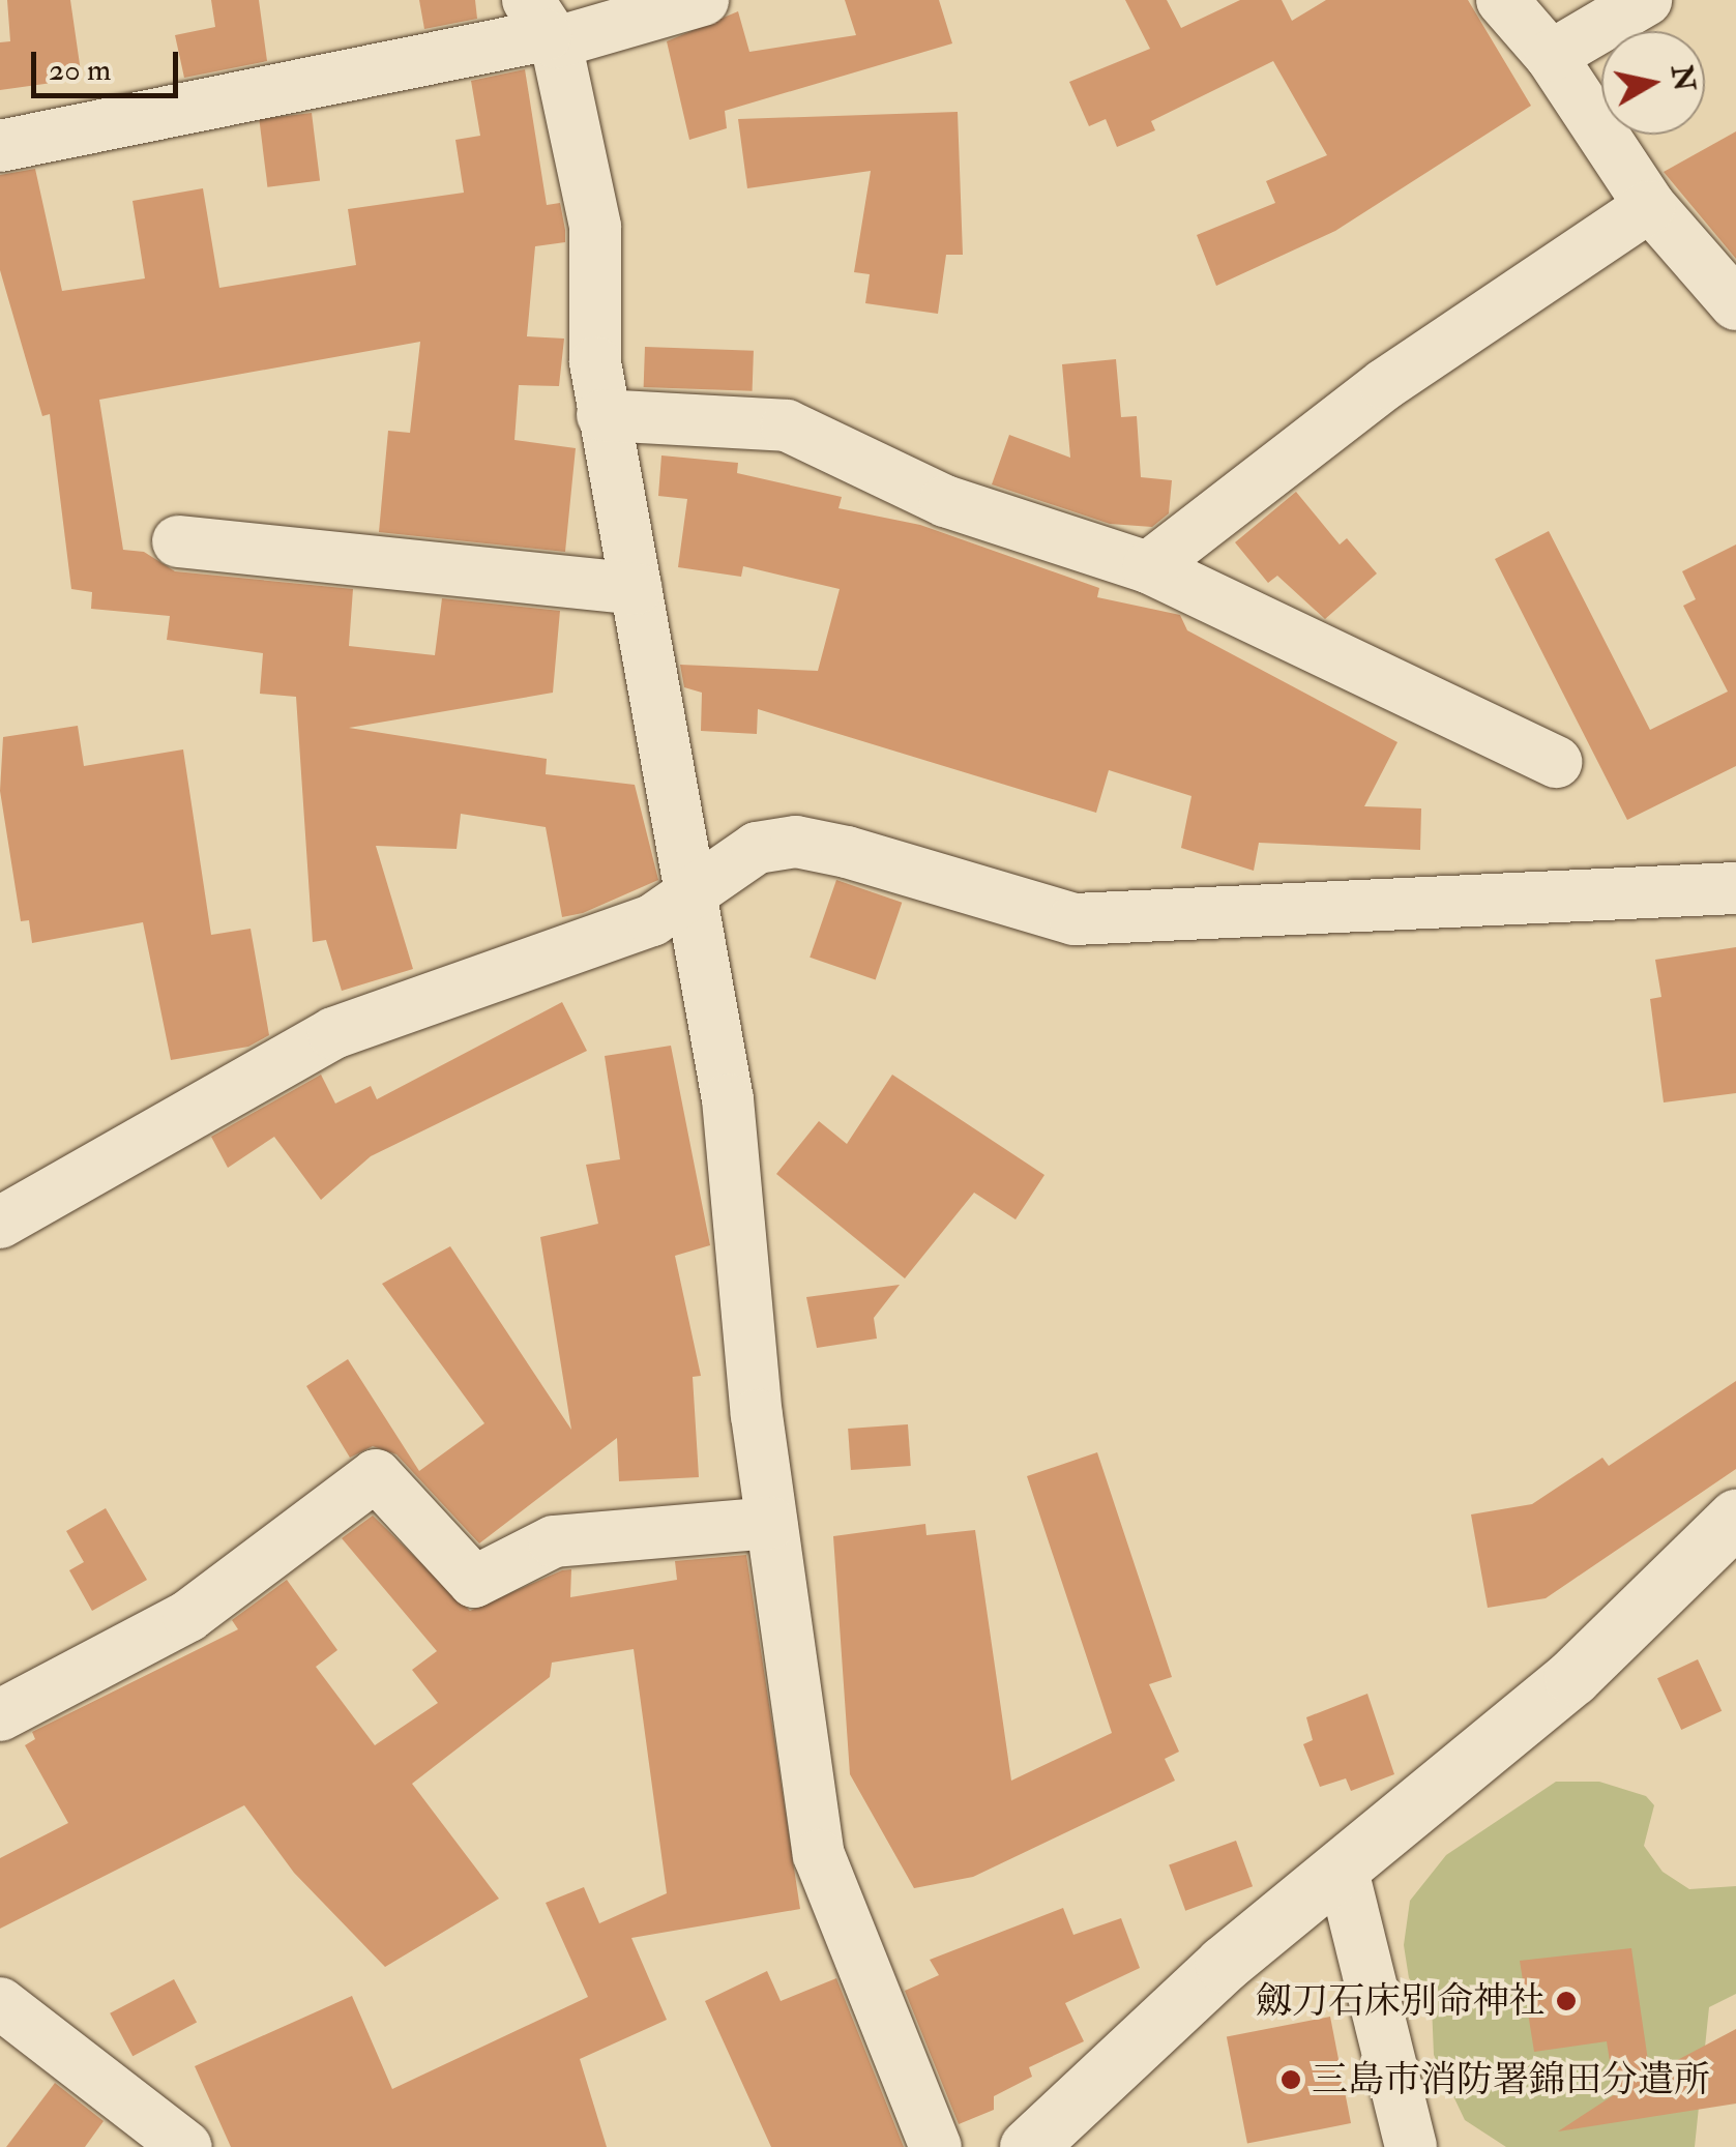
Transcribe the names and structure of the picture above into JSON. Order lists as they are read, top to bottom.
{
  "places": ["劔刀石床別命神社", "三島市消防署錦田分遣所"],
  "scale_bar": "20 m",
  "north": "right"
}
